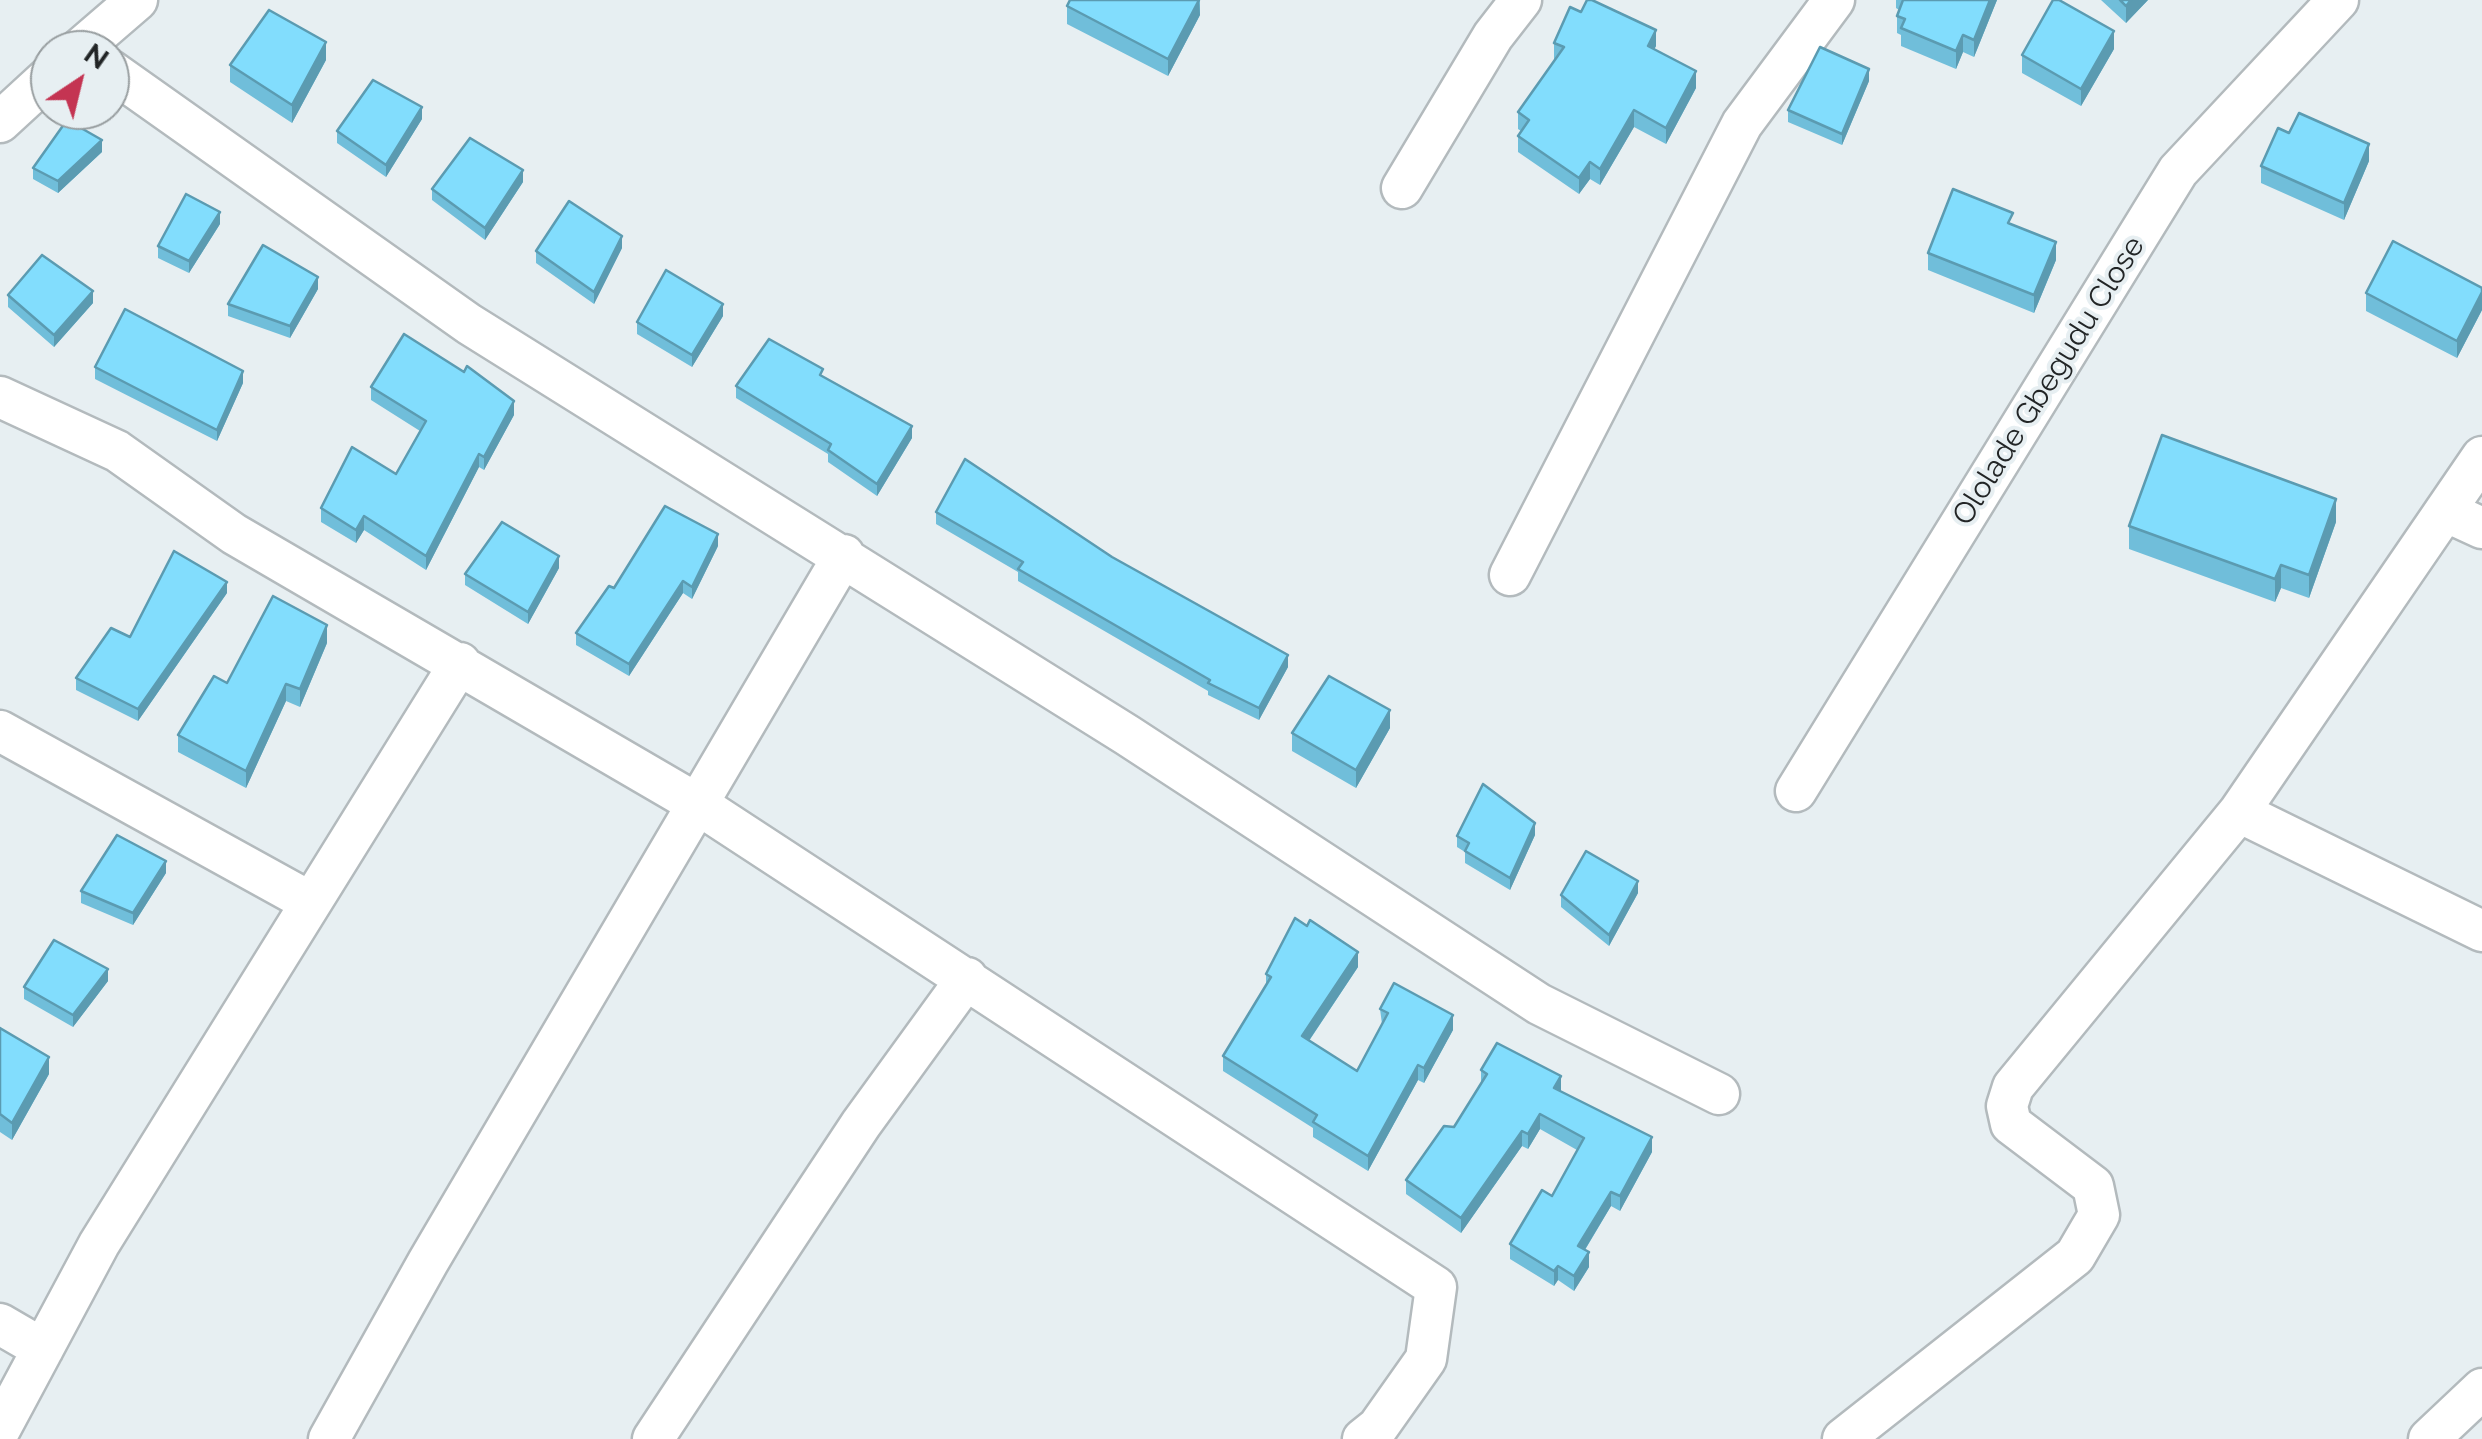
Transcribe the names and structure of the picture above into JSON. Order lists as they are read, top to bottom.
{
  "streets": {
    "street": ["Ololade Gbegudu Close"]
  },
  "north": "top right"
}
